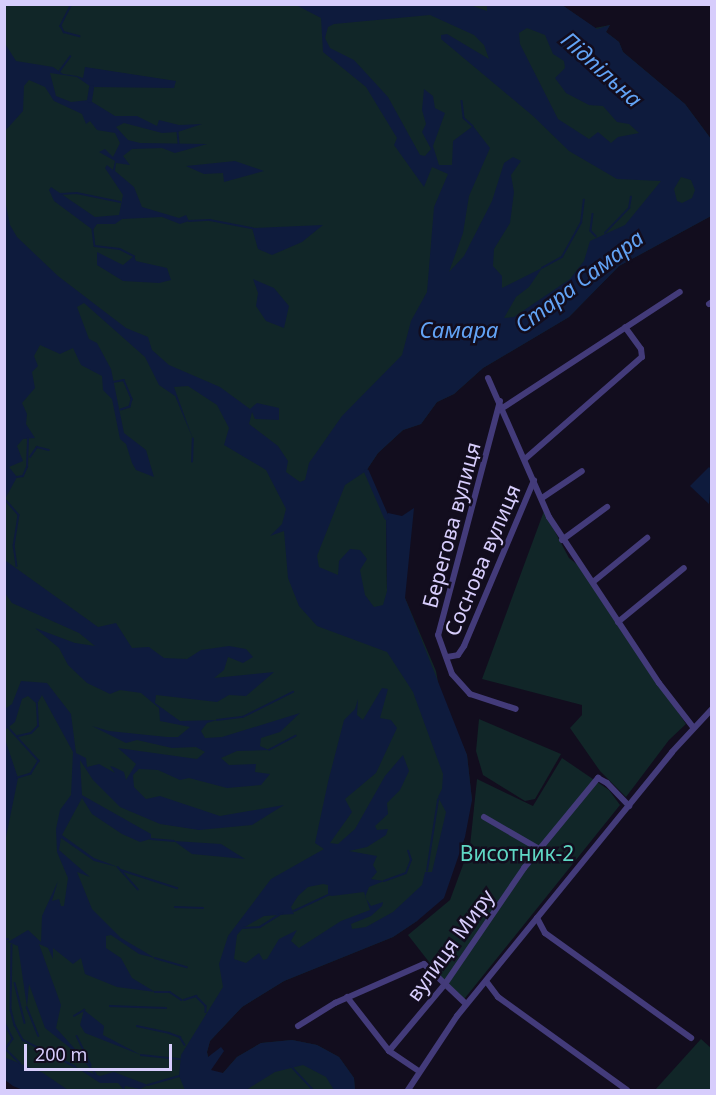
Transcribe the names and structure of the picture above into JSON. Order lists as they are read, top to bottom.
{
  "streets": {
    "street": ["Берегова вулиця", "Соснова вулиця", "вулиця Миру"]
  },
  "crossings": [
    ["Берегова вулиця", "Соснова вулиця"]
  ],
  "water": ["Підпільна", "Стара Самара", "Самара"],
  "parks": ["Висотник-2"],
  "scale_bar": "200 m"
}
